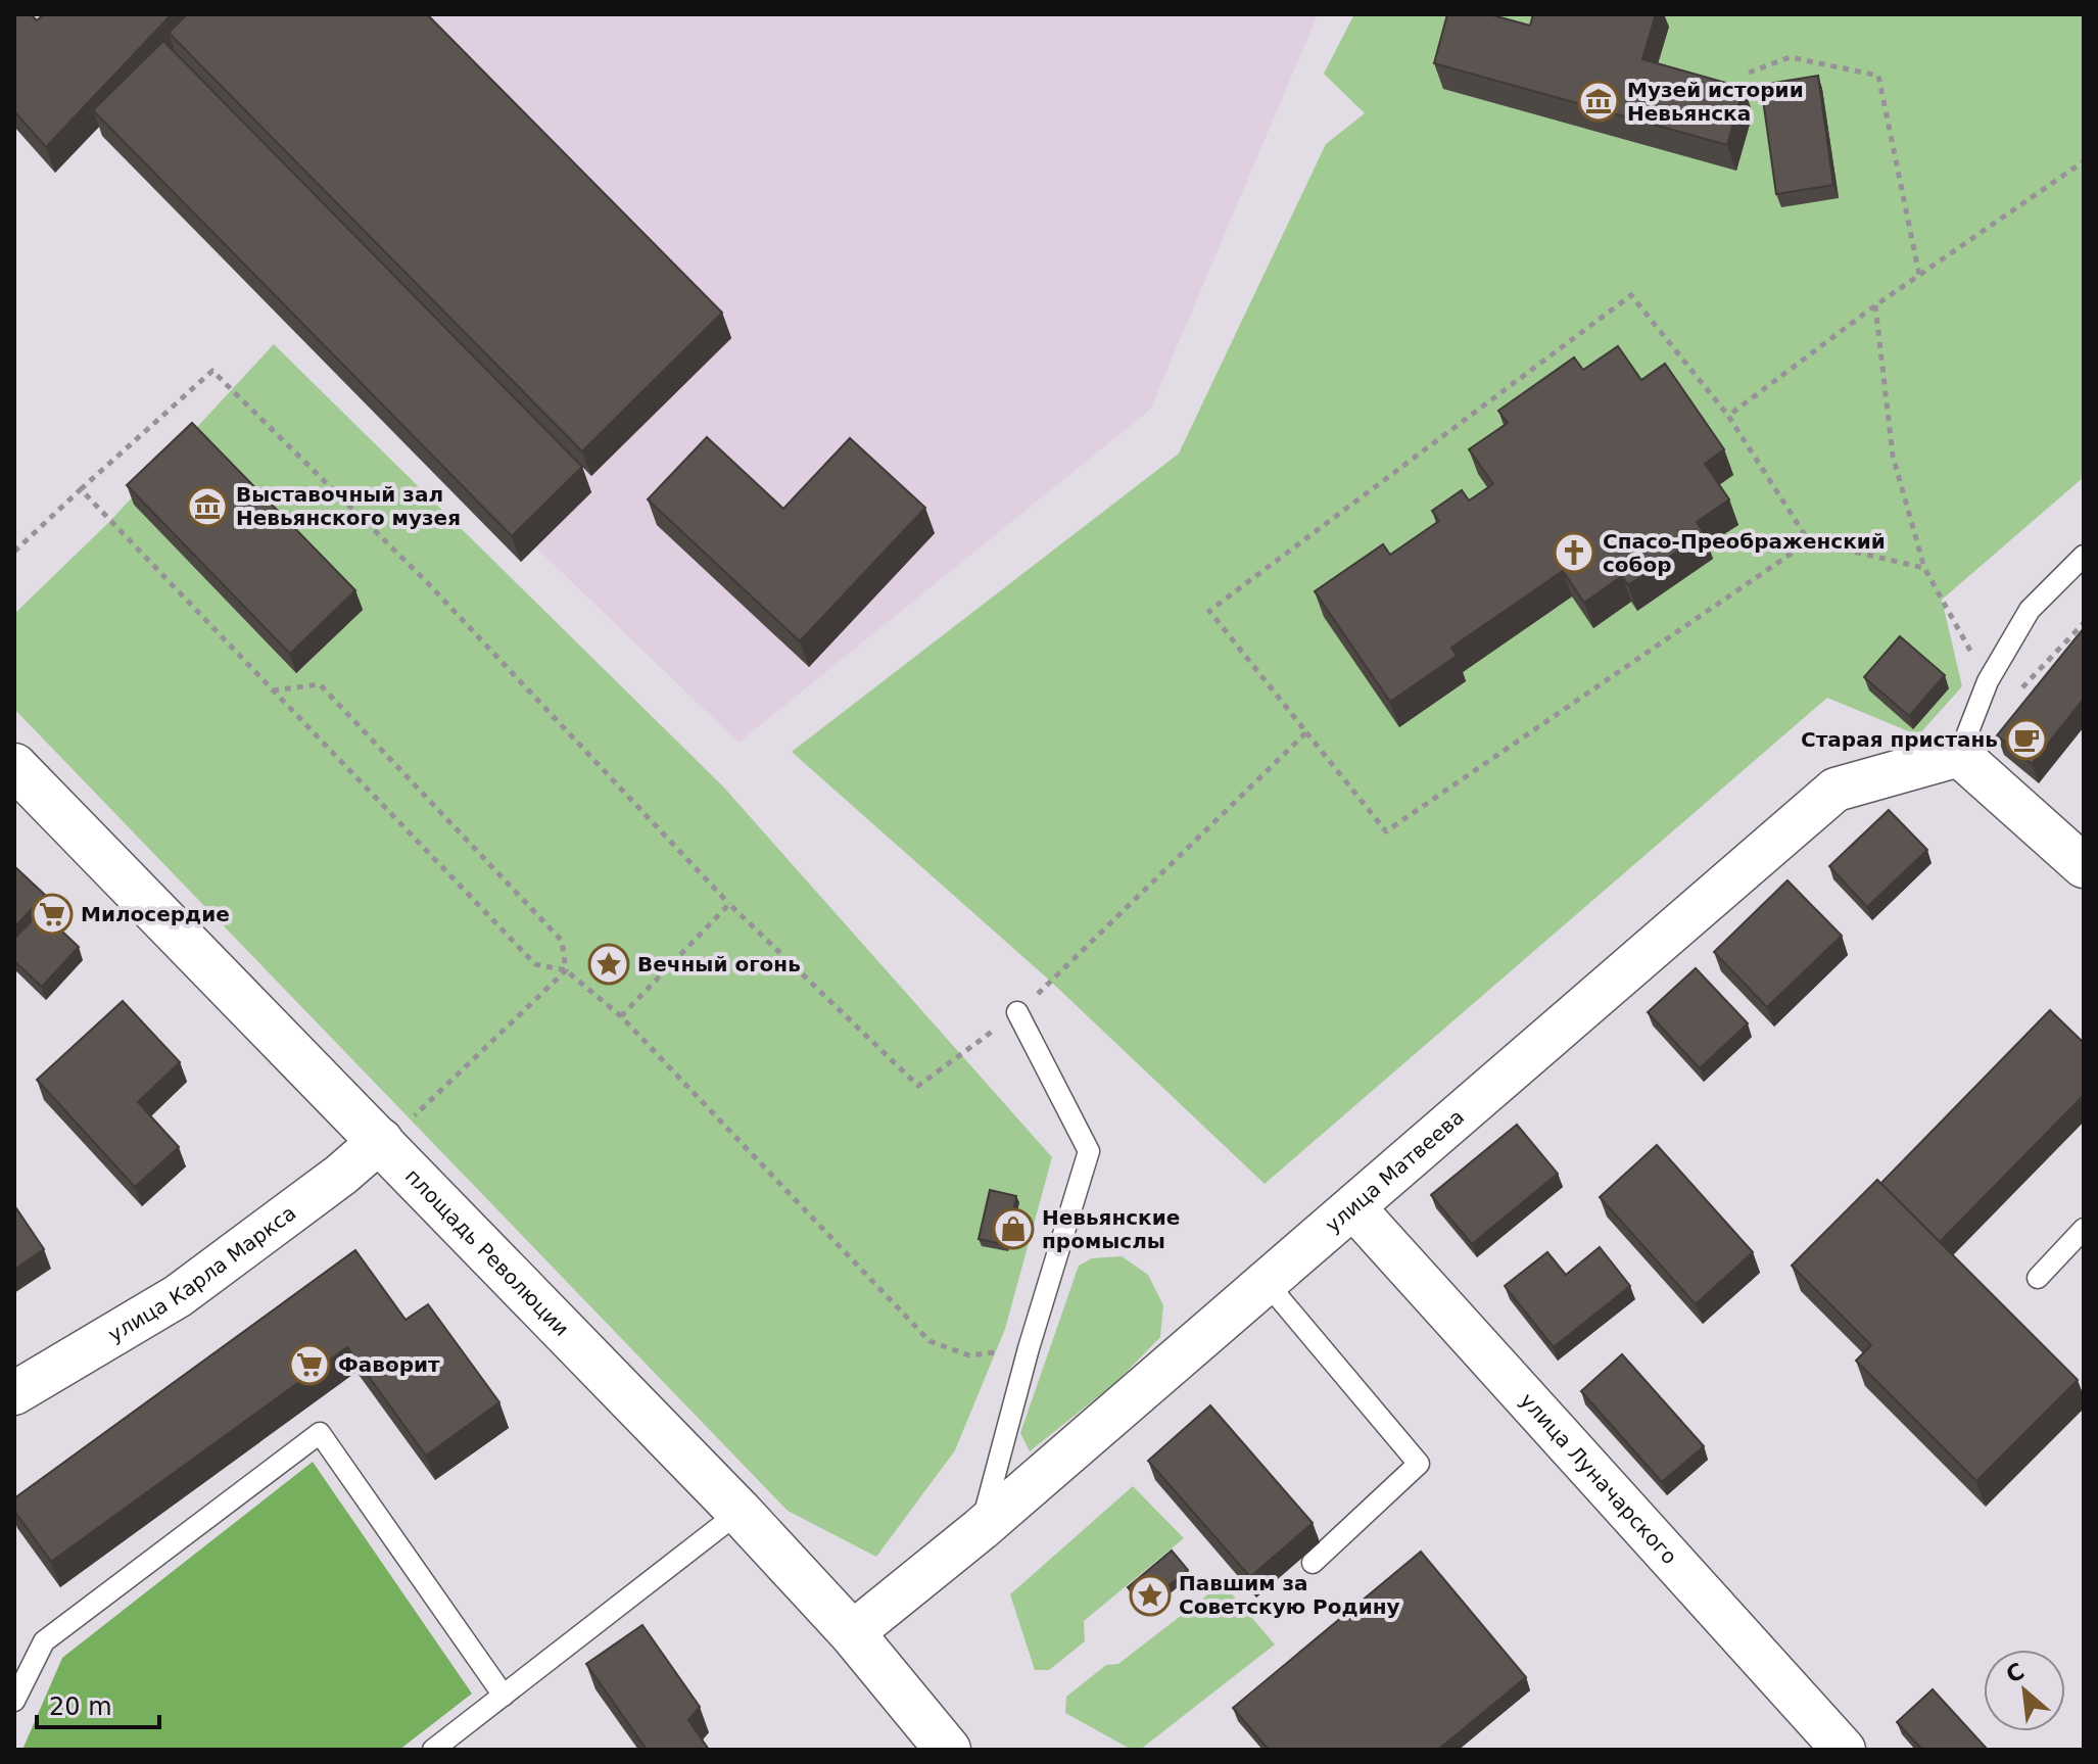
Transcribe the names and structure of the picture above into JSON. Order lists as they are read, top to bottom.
{
  "streets": {
    "street": [
      "улица Матвеева",
      "площадь Революции",
      "улица Карла Маркса",
      "улица Луначарского"
    ]
  },
  "crossings": [
    ["улица Матвеева", "площадь Революции"],
    ["улица Матвеева", "улица Луначарского"],
    ["площадь Революции", "улица Карла Маркса"]
  ],
  "places": {
    "museum": ["Музей истории Невьянска", "Выставочный зал Невьянского музея"],
    "church": ["Спасо-Преображенский собор"],
    "cafe": ["Старая пристань"],
    "supermarket": ["Милосердие", "Фаворит"],
    "place": ["Вечный огонь", "Павшим за Советскую Родину"],
    "shop": ["Невьянские промыслы"]
  },
  "scale_bar": "20 m",
  "north": "top left"
}
